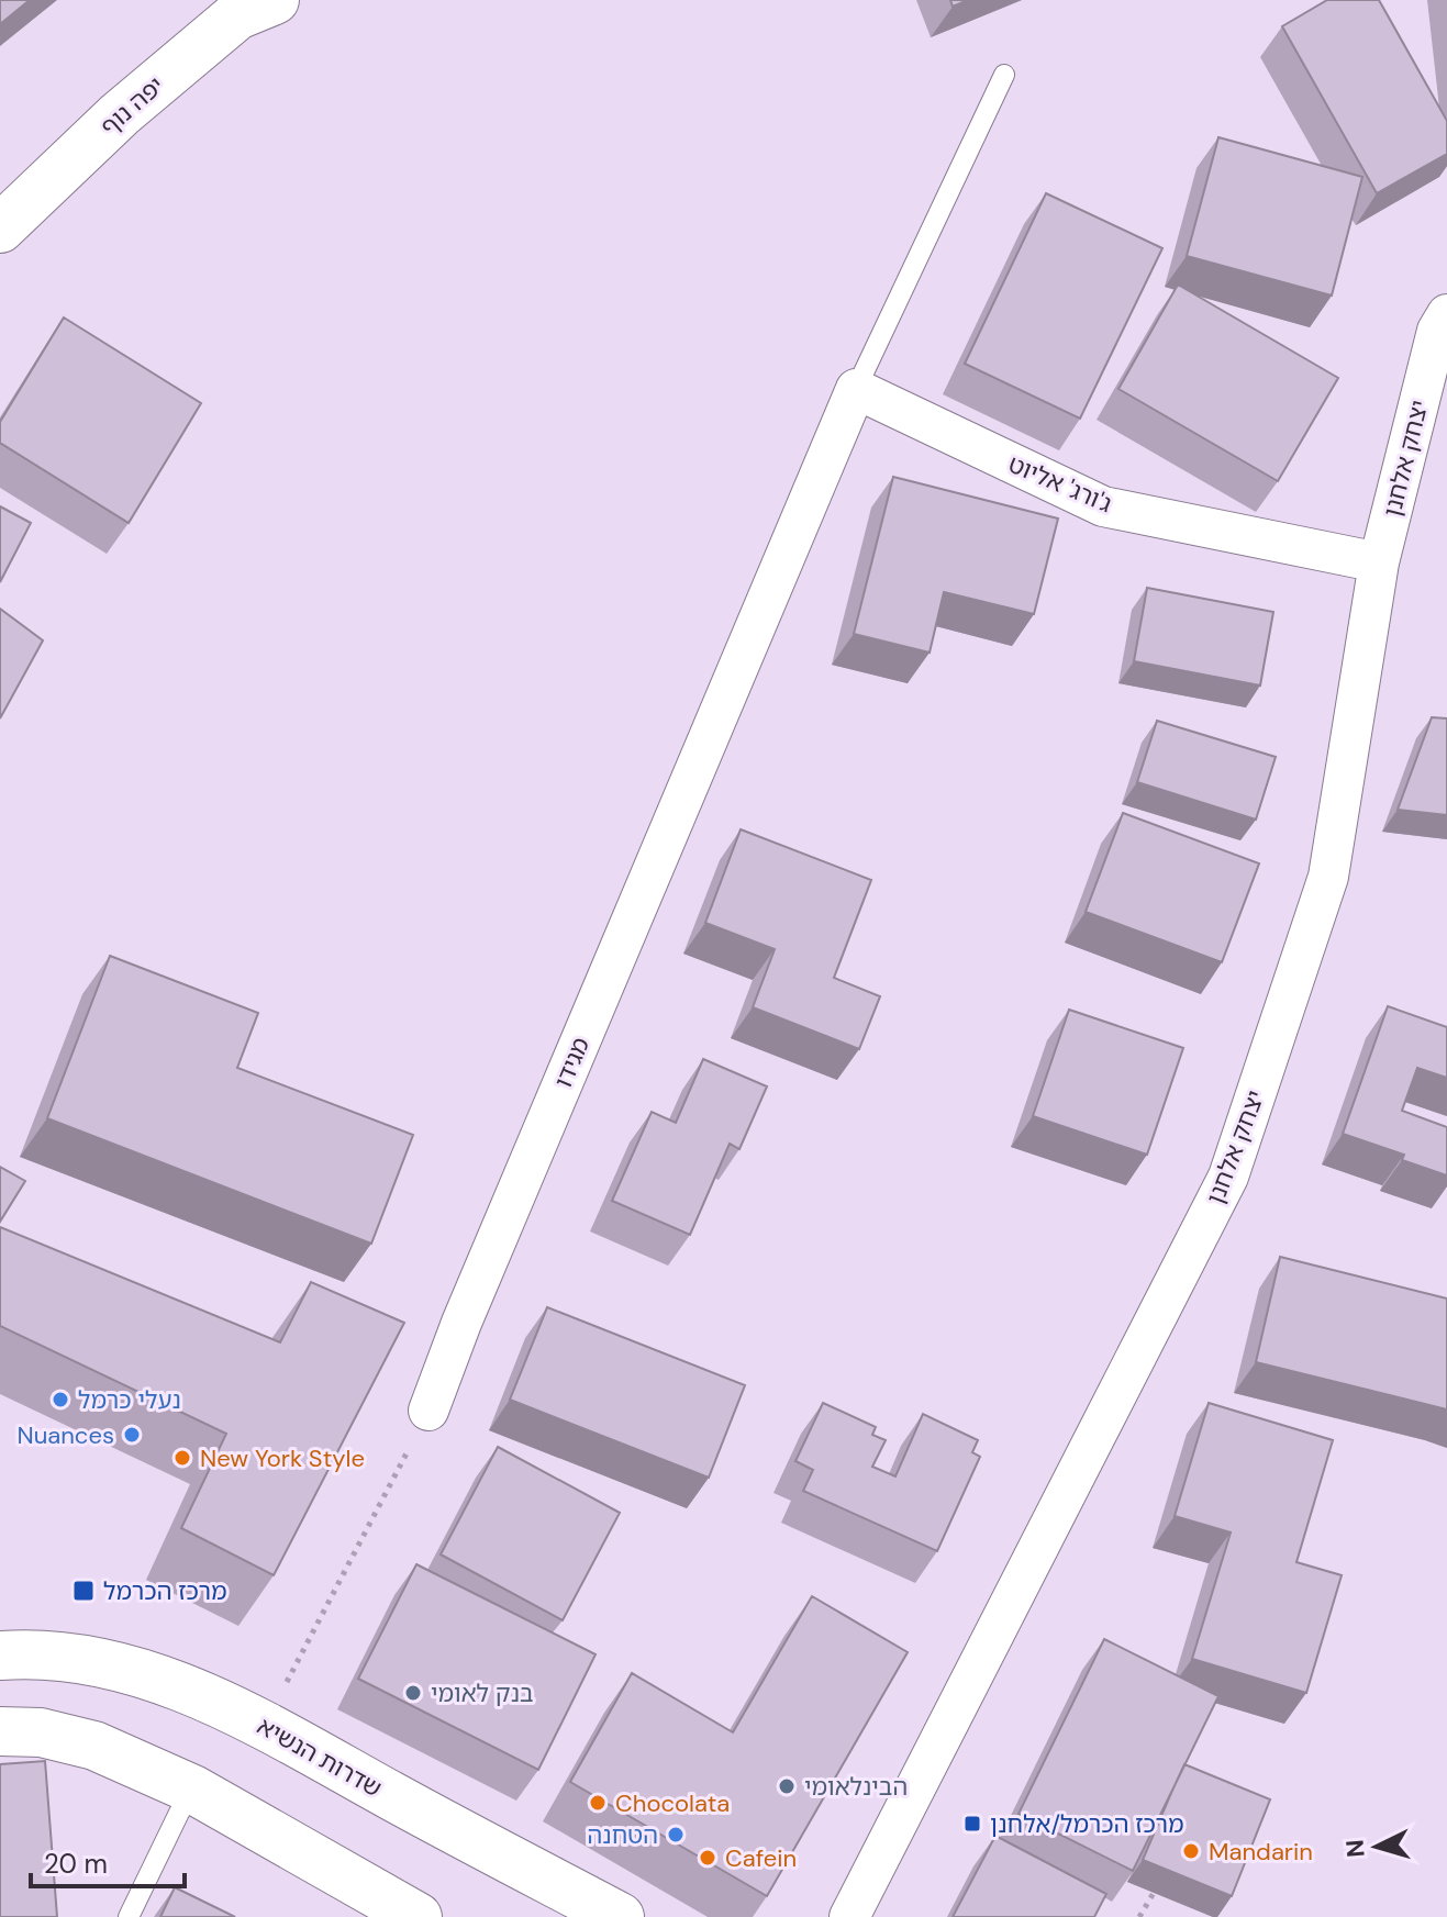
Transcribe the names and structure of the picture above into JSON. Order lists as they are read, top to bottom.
{
  "streets": {
    "street": [
      "יפה נוף",
      "יצחק אלחנן",
      "ג'ורג' אליוט",
      "מגידו",
      "שדרות הנשיא"
    ]
  },
  "crossings": [
    ["יצחק אלחנן", "ג'ורג' אליוט"],
    ["ג'ורג' אליוט", "מגידו"]
  ],
  "places": {
    "other": [
      "נעלי כרמל",
      "Nuances",
      "New York Style",
      "בנק לאומי",
      "הבינלאומי",
      "Chocolata",
      "הטחנה",
      "Mandarin",
      "Cafein"
    ],
    "transit": ["מרכז הכרמל", "מרכז הכרמל/אלחנן"]
  },
  "scale_bar": "20 m",
  "north": "left"
}
